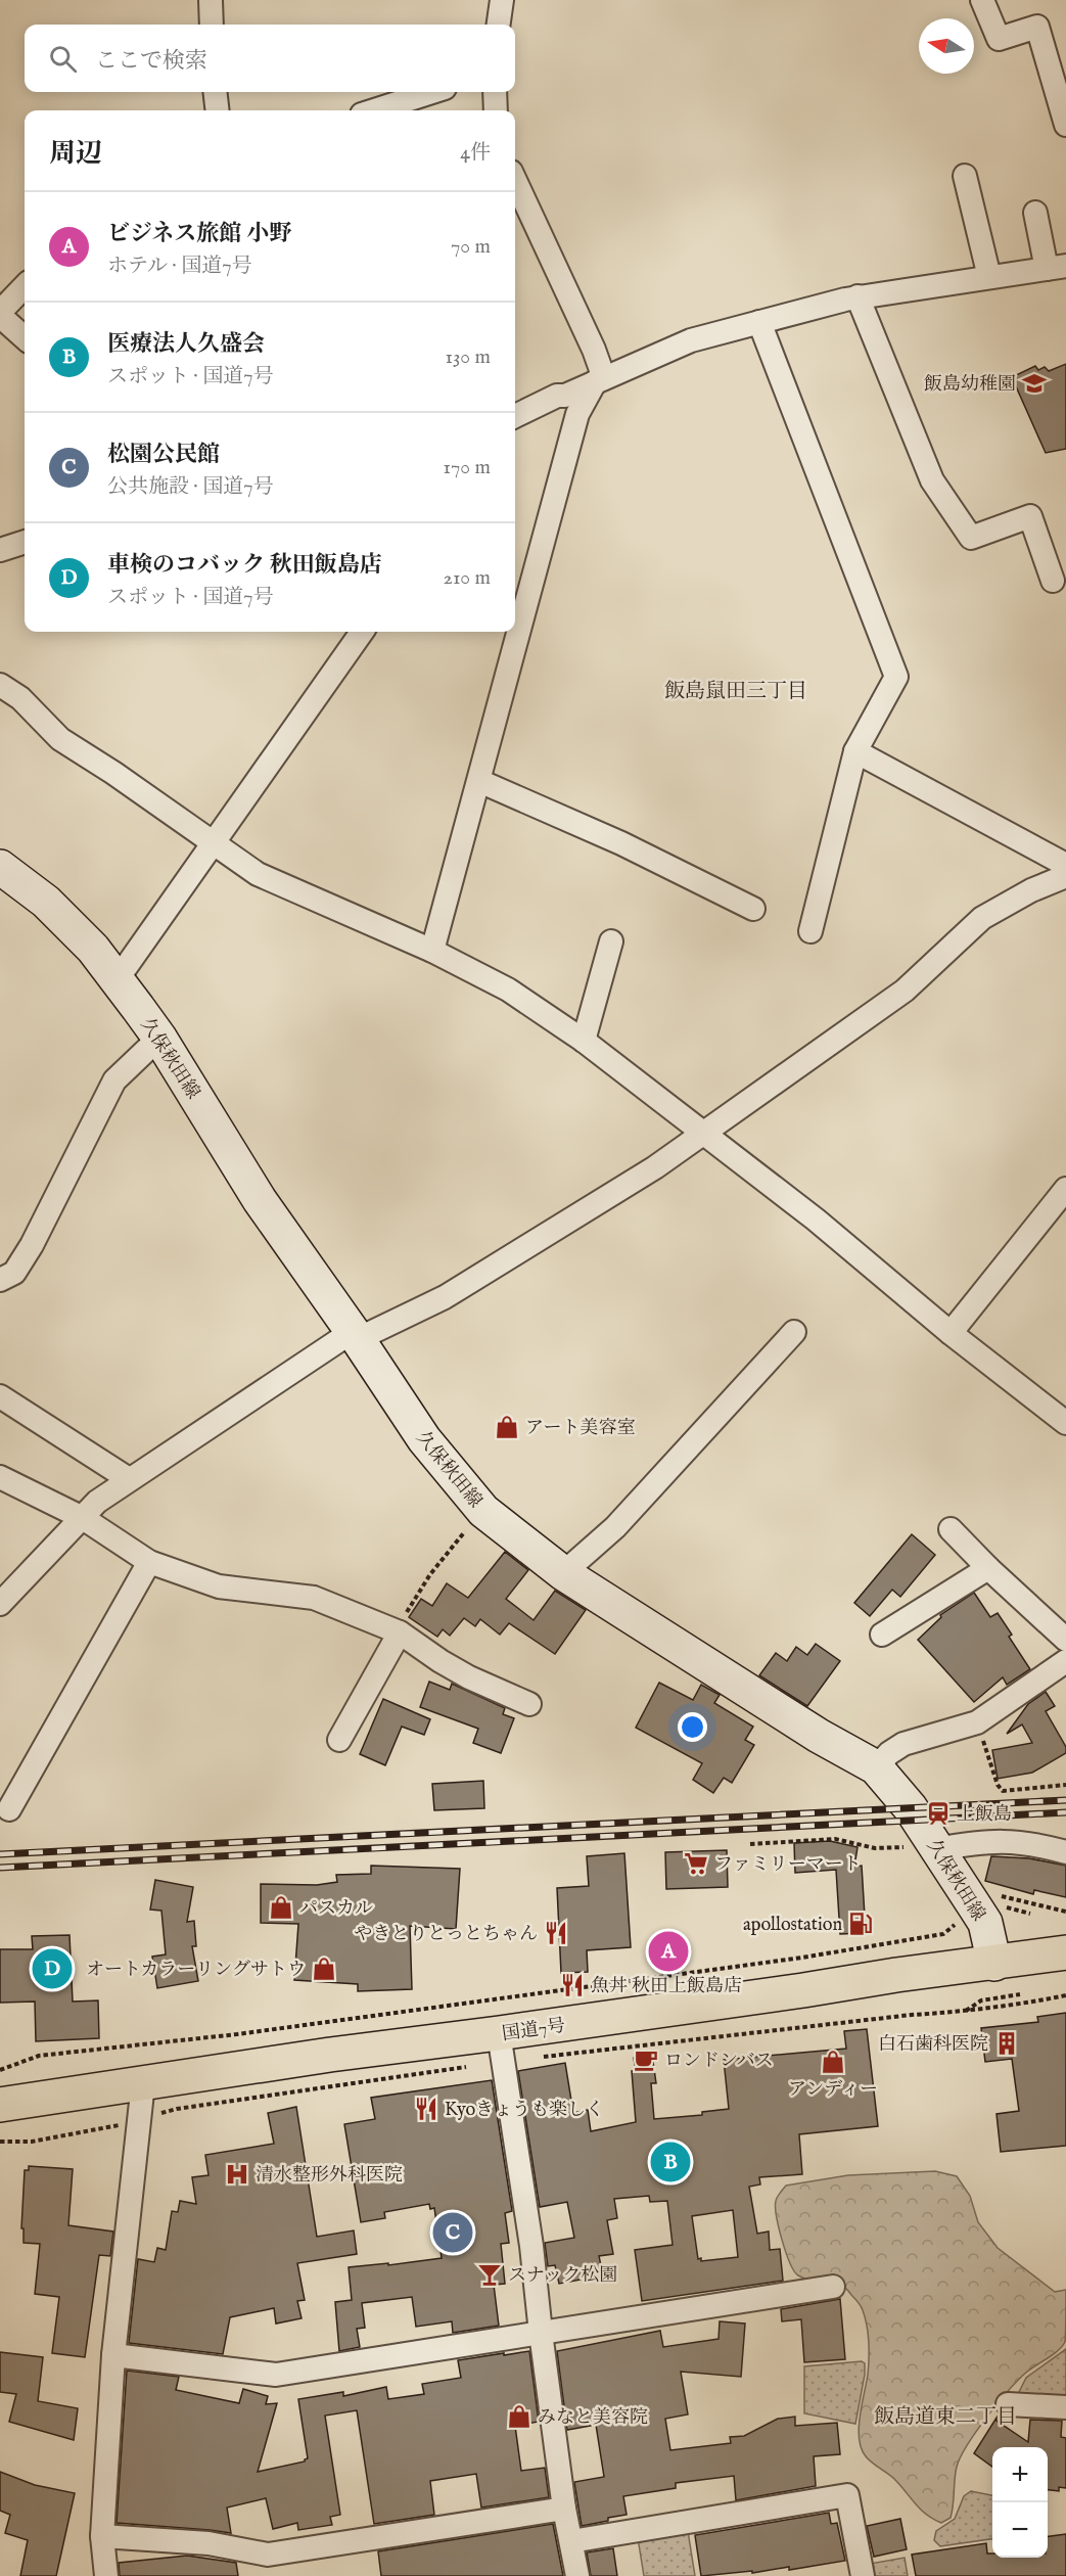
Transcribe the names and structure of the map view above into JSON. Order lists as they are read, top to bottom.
{
  "streets": {
    "highway": ["国道7号"],
    "main road": ["久保秋田線"]
  },
  "crossings": [
    ["久保秋田線", "国道7号"]
  ],
  "districts": ["飯島鼠田三丁目", "飯島道東二丁目"],
  "places": {
    "school or university": ["飯島幼稚園"],
    "shop": [
      "アート美容室",
      "パスカル",
      "オートカラーリングサトウ",
      "アンディー",
      "みなと美容院"
    ],
    "station": ["上飯島"],
    "supermarket": ["ファミリーマート"],
    "fuel station": ["apollostation"],
    "restaurant": ["やきとりとっとちゃん", "魚丼 秋田上飯島店", "Kyoきょうも楽しく"],
    "building": ["白石歯科医院"],
    "cafe": ["ロンドンバス"],
    "hospital": ["清水整形外科医院"],
    "bar": ["スナック松園"]
  },
  "north": "left",
  "page": {
    "search": "ここで検索",
    "heading": ["周辺", "4件"],
    "list": [
      {
        "mark": "A",
        "name": "ビジネス旅館 小野",
        "note": "ホテル · 国道7号",
        "value": "70 m"
      },
      {
        "mark": "B",
        "name": "医療法人久盛会",
        "note": "スポット · 国道7号",
        "value": "130 m"
      },
      {
        "mark": "C",
        "name": "松園公民館",
        "note": "公共施設 · 国道7号",
        "value": "170 m"
      },
      {
        "mark": "D",
        "name": "車検のコバック 秋田飯島店",
        "note": "スポット · 国道7号",
        "value": "210 m"
      }
    ],
    "pins": [
      "A",
      "D",
      "B",
      "C"
    ],
    "map_buttons": ["+", "−"]
  }
}
